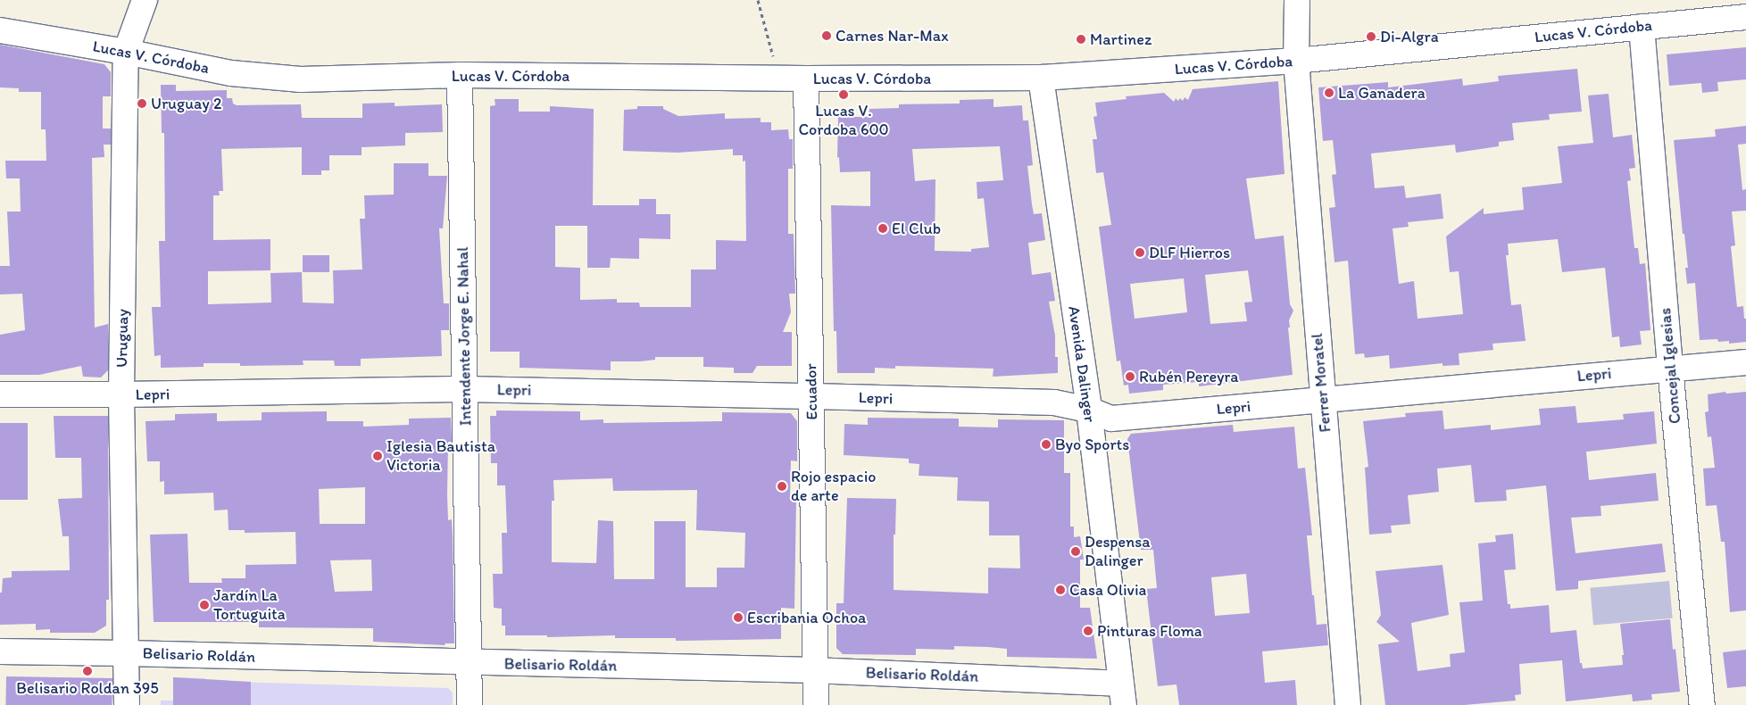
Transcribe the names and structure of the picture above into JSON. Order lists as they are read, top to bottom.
{
  "streets": {
    "street": [
      "Lucas V. Córdoba",
      "Intendente Jorge E. Nahal",
      "Uruguay",
      "Avenida Dalinger",
      "Concejal Iglesias",
      "Lepri",
      "Ferrer Moratel",
      "Ecuador",
      "Belisario Roldán"
    ]
  },
  "crossings": [
    ["Lucas V. Córdoba", "Intendente Jorge E. Nahal"],
    ["Lucas V. Córdoba", "Uruguay"],
    ["Lucas V. Córdoba", "Avenida Dalinger"],
    ["Lucas V. Córdoba", "Concejal Iglesias"],
    ["Lucas V. Córdoba", "Ferrer Moratel"],
    ["Lucas V. Córdoba", "Ecuador"],
    ["Intendente Jorge E. Nahal", "Lepri"],
    ["Intendente Jorge E. Nahal", "Belisario Roldán"],
    ["Uruguay", "Lepri"],
    ["Uruguay", "Belisario Roldán"],
    ["Avenida Dalinger", "Lepri"],
    ["Avenida Dalinger", "Belisario Roldán"],
    ["Concejal Iglesias", "Lepri"],
    ["Lepri", "Ferrer Moratel"],
    ["Lepri", "Ecuador"],
    ["Ecuador", "Belisario Roldán"]
  ],
  "places": [
    "Carnes Nar-Max",
    "Di-Algra",
    "Martinez",
    "La Ganadera",
    "Lucas V. Cordoba 600",
    "Uruguay 2",
    "El Club",
    "DLF Hierros",
    "Rubén Pereyra",
    "Byo Sports",
    "Iglesia Bautista Victoria",
    "Rojo espacio de arte",
    "Despensa Dalinger",
    "Casa Olivia",
    "Jardín La Tortuguita",
    "Escribania Ochoa",
    "Pinturas Floma",
    "Belisario Roldan 395"
  ]
}
